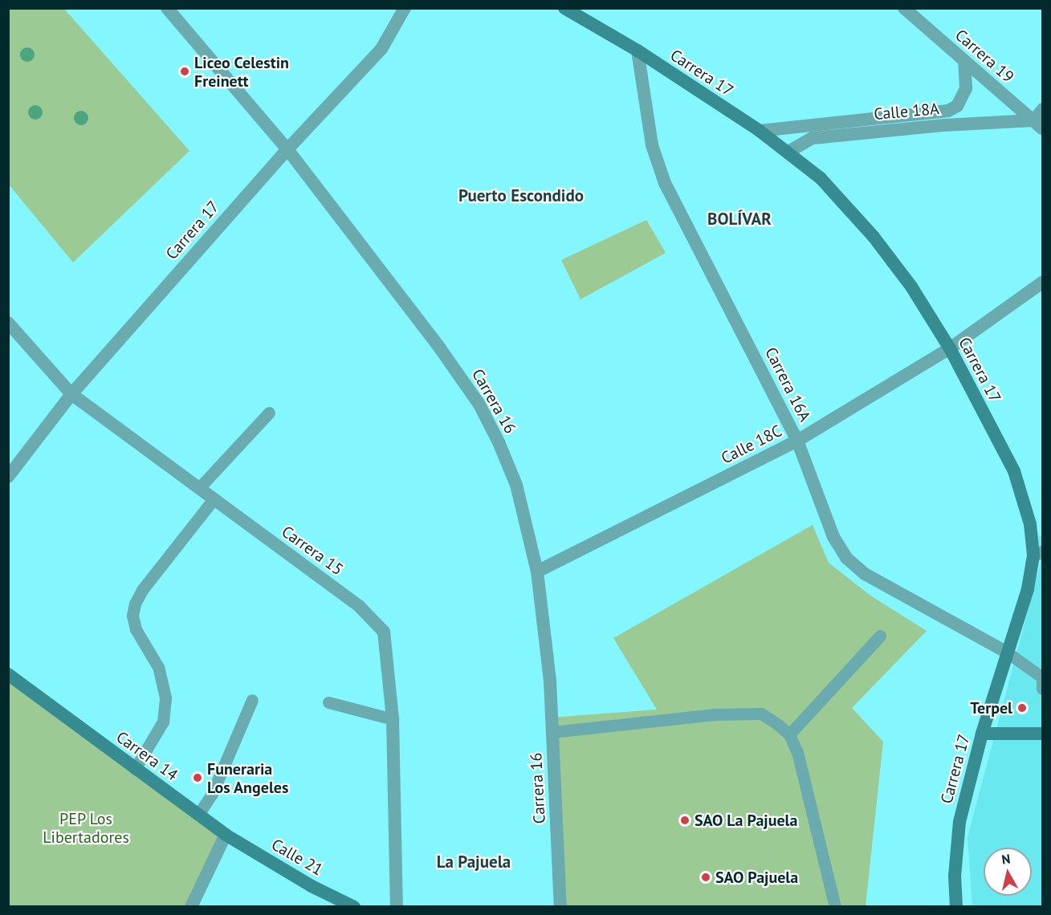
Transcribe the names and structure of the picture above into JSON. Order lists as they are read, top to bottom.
{
  "streets": {
    "main road": ["Carrera 17", "Carrera 14", "Calle 21"],
    "street": [
      "Carrera 19",
      "Calle 18A",
      "Carrera 16A",
      "Carrera 16",
      "Calle 18C",
      "Carrera 15"
    ]
  },
  "crossings": [
    ["Carrera 19", "Calle 18A"],
    ["Carrera 17", "Calle 18A"],
    ["Carrera 17", "Carrera 16A"],
    ["Carrera 17", "Carrera 16"],
    ["Carrera 17", "Calle 18C"],
    ["Carrera 17", "Carrera 15"],
    ["Carrera 16A", "Calle 18C"],
    ["Carrera 16", "Calle 18C"],
    ["Carrera 14", "Calle 21"]
  ],
  "districts": ["Puerto Escondido", "BOLÍVAR", "La Pajuela"],
  "parks": ["PEP Los Libertadores"],
  "places": [
    "Liceo Celestin Freinett",
    "Terpel",
    "Funeraria Los Angeles",
    "SAO La Pajuela",
    "SAO Pajuela"
  ],
  "north": "top"
}
